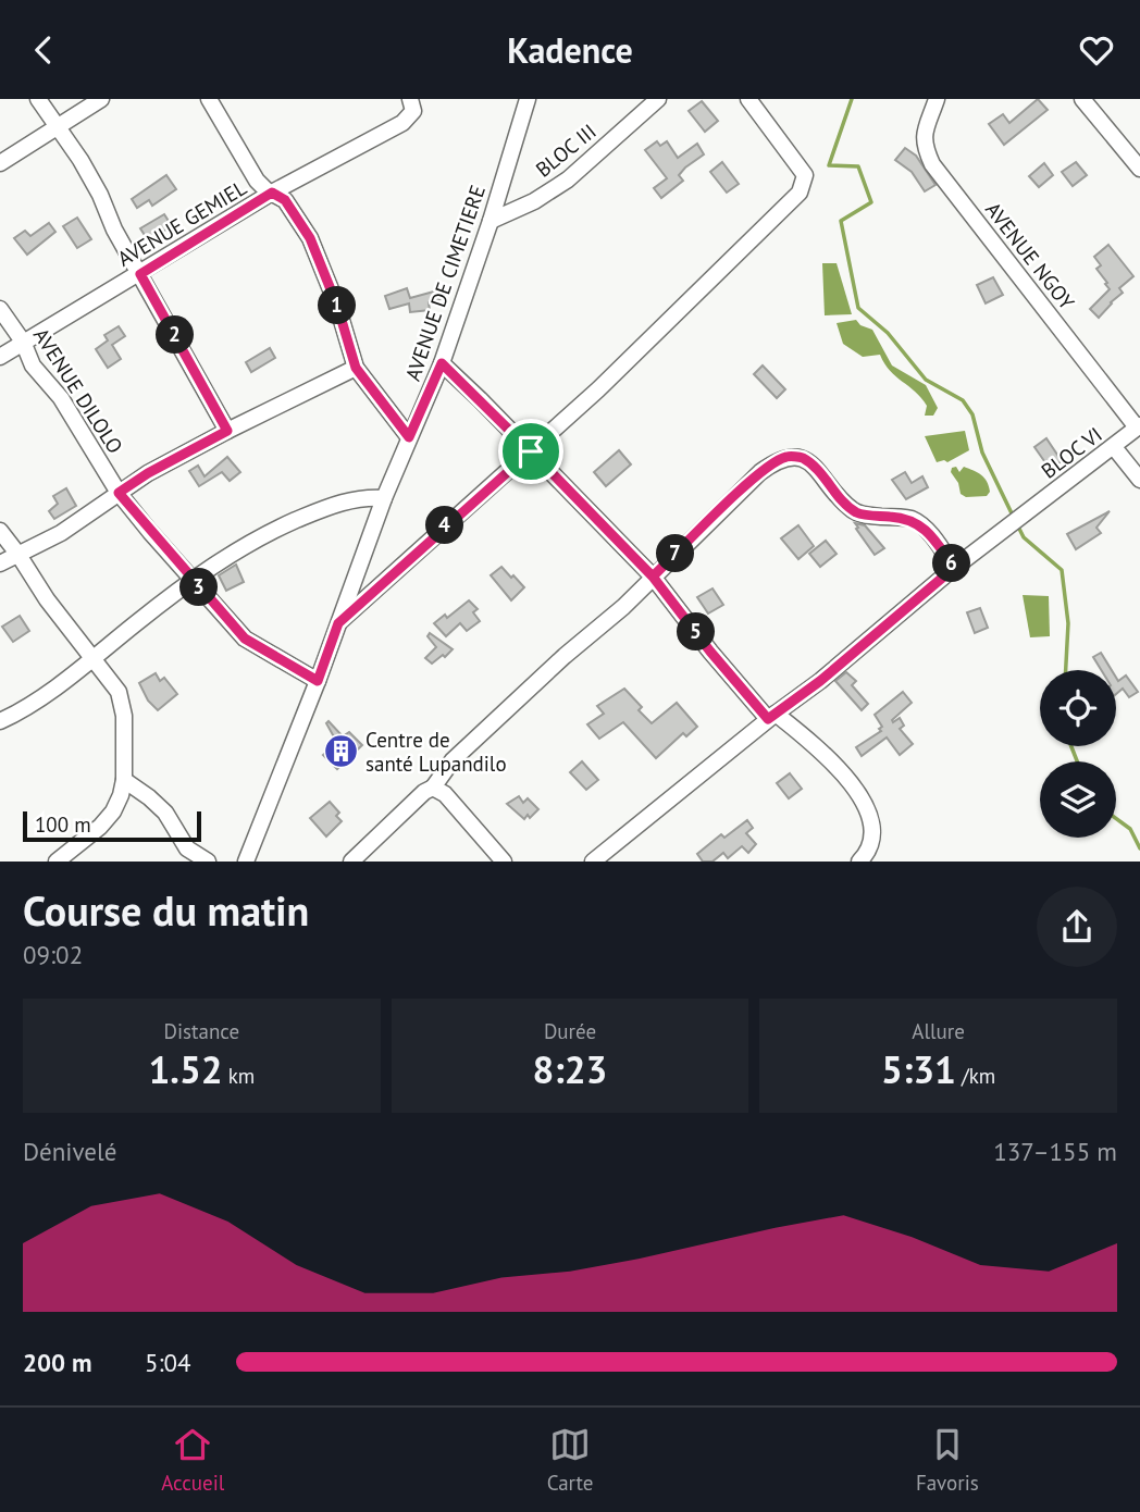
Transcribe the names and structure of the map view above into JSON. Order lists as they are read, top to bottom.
{
  "streets": {
    "street": [
      "BLOC III",
      "AVENUE GEMIEL",
      "AVENUE NGOY",
      "AVENUE DE CIMETIERE",
      "AVENUE DILOLO",
      "BLOC VI"
    ]
  },
  "crossings": [
    ["BLOC III", "AVENUE DE CIMETIERE"],
    ["AVENUE GEMIEL", "AVENUE DILOLO"],
    ["AVENUE NGOY", "BLOC VI"],
    ["AVENUE DE CIMETIERE", "AVENUE DILOLO"]
  ],
  "places": {
    "building": ["Centre de santé Lupandilo"]
  },
  "scale_bar": "100 m",
  "page": {
    "header": "Kadence",
    "pins": [
      "1",
      "2",
      "4",
      "7",
      "6",
      "3",
      "5"
    ],
    "scale": "100 m",
    "heading": ["Course du matin", "09:02"],
    "stats": [
      ["Distance", "1.52 km"],
      ["Durée", "8:23"],
      ["Allure", "5:31 /km"]
    ],
    "chart": ["Dénivelé", "137–155 m"],
    "list": [
      {
        "name": "200 m",
        "note": "5:04"
      }
    ],
    "tabs": ["Accueil", "Carte", "Favoris"]
  }
}
